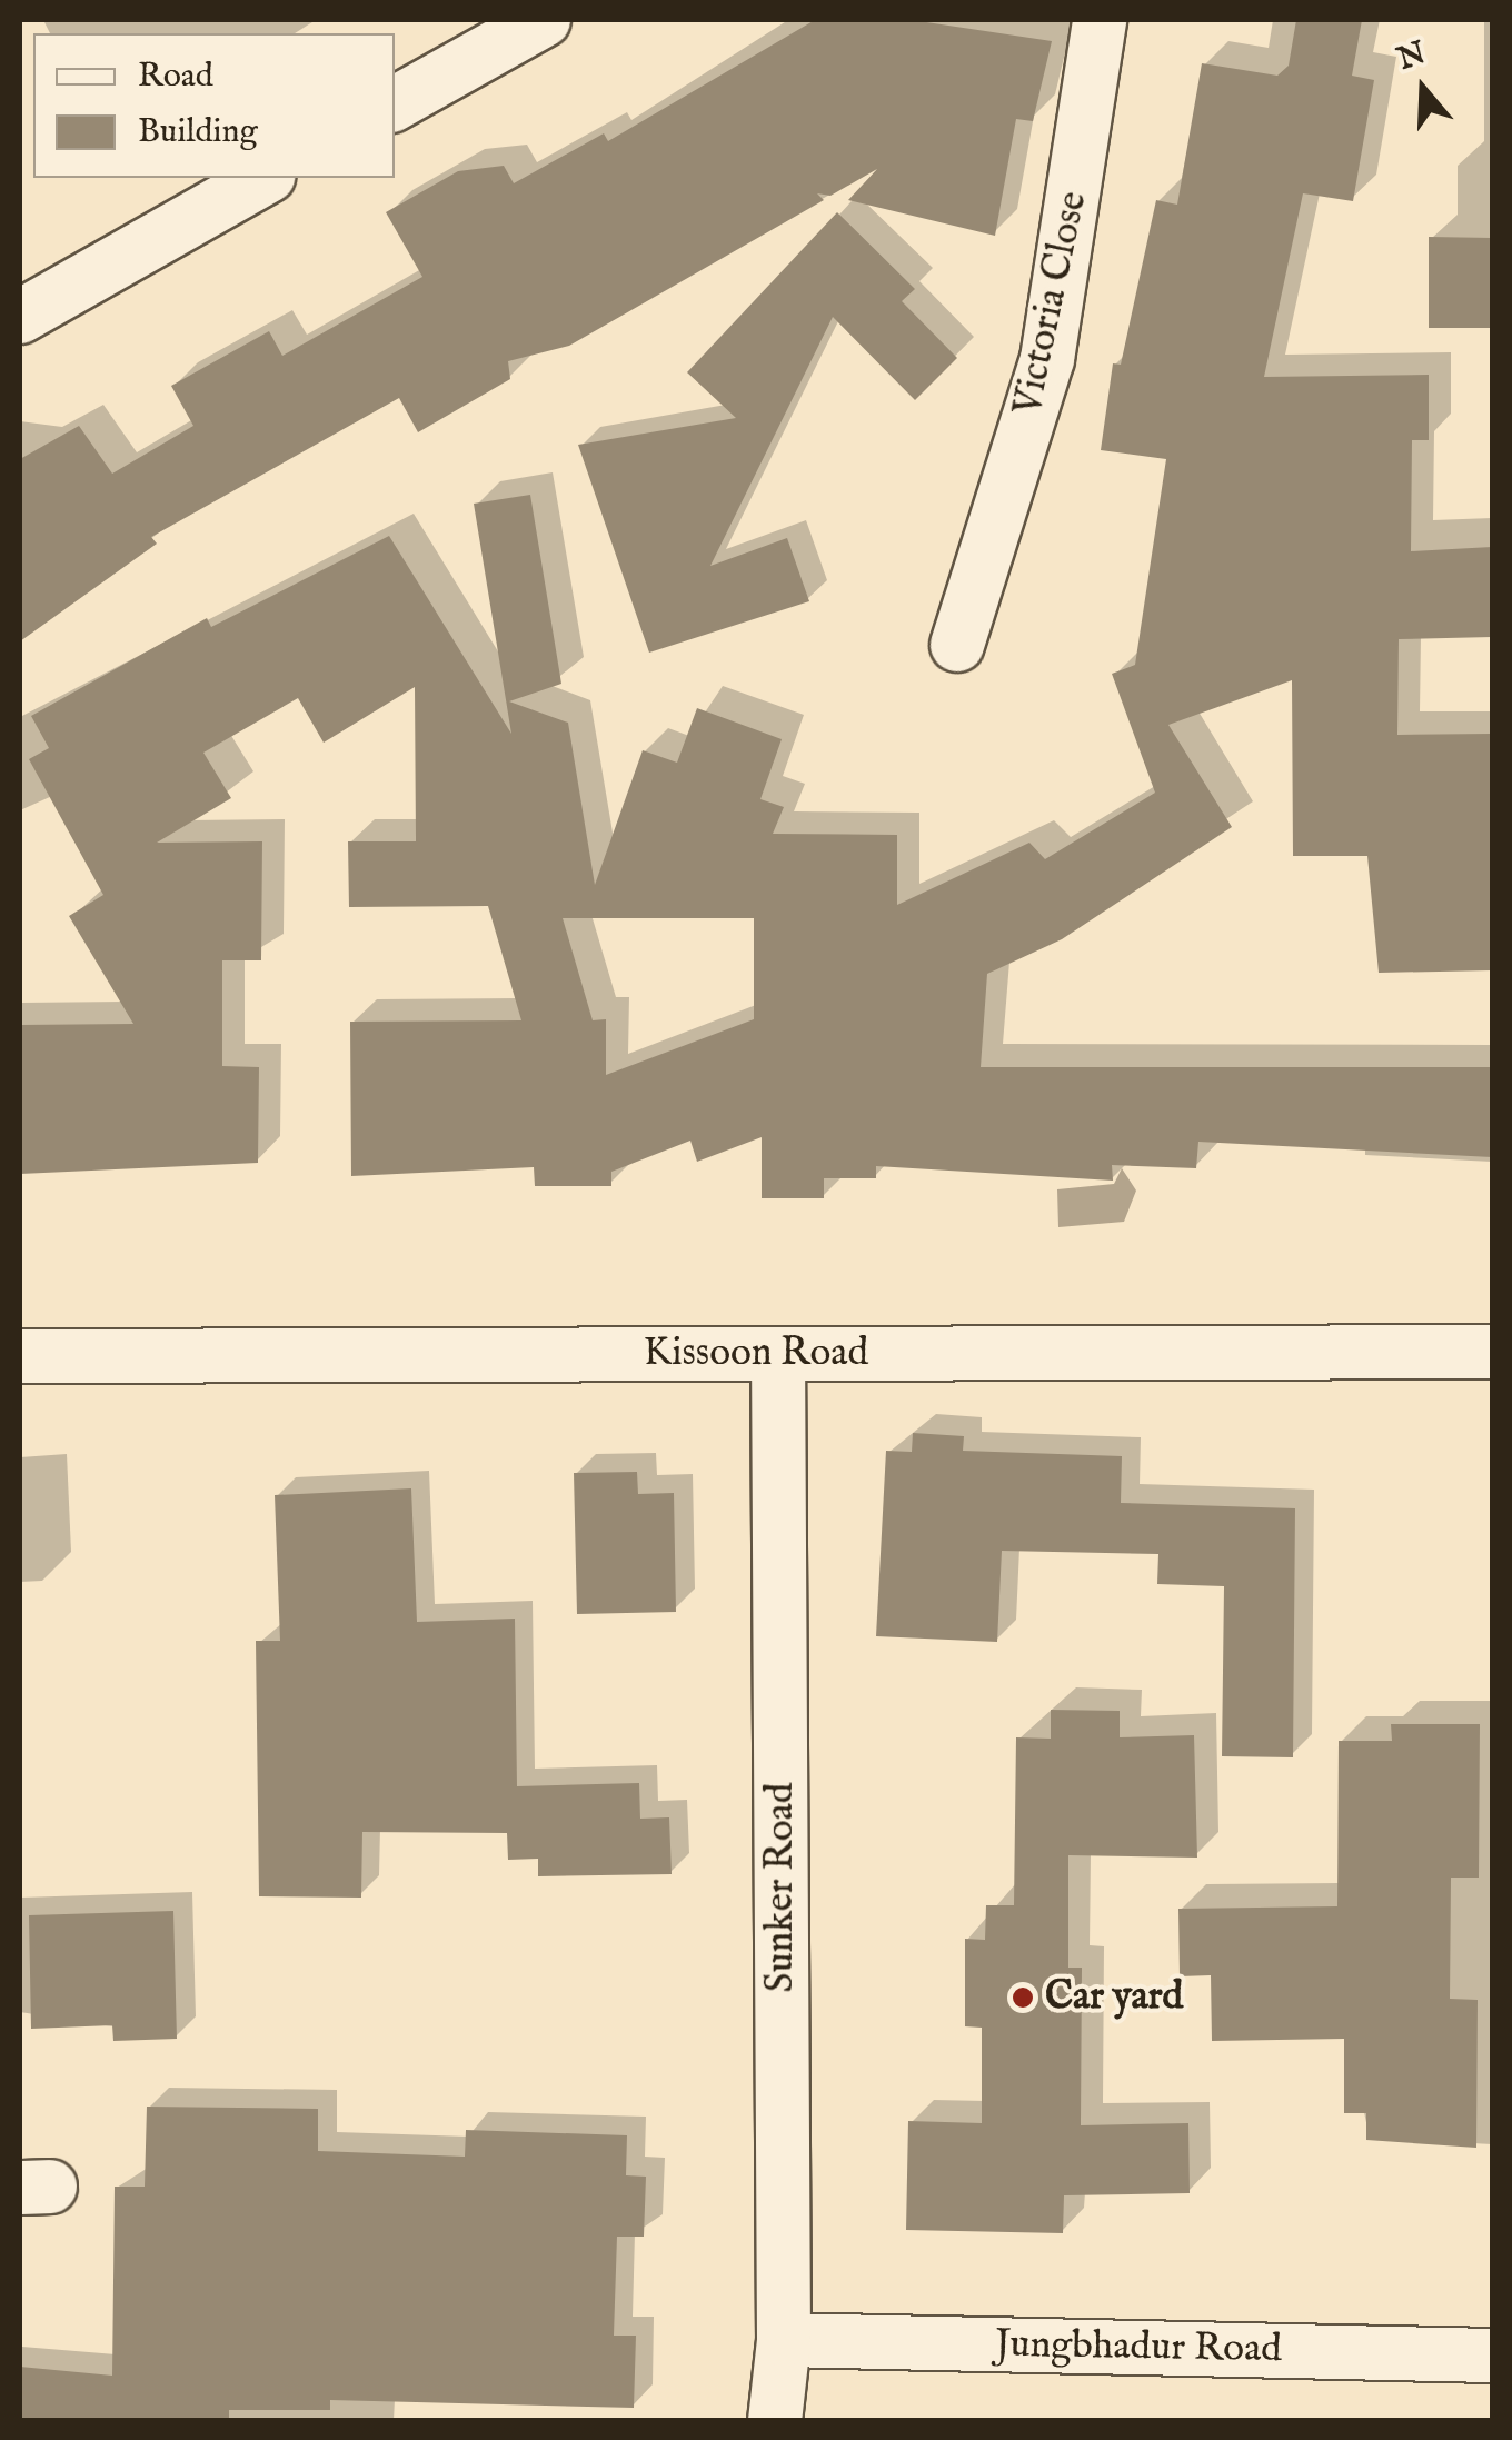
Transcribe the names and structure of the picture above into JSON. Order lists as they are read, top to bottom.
{
  "streets": {
    "street": [
      "Victoria Close",
      "Kissoon Road",
      "Sunker Road",
      "Jungbhadur Road"
    ]
  },
  "crossings": [
    ["Kissoon Road", "Sunker Road"],
    ["Sunker Road", "Jungbhadur Road"]
  ],
  "places": ["Car yard"],
  "legend": ["Road", "Building"],
  "north": "top"
}
